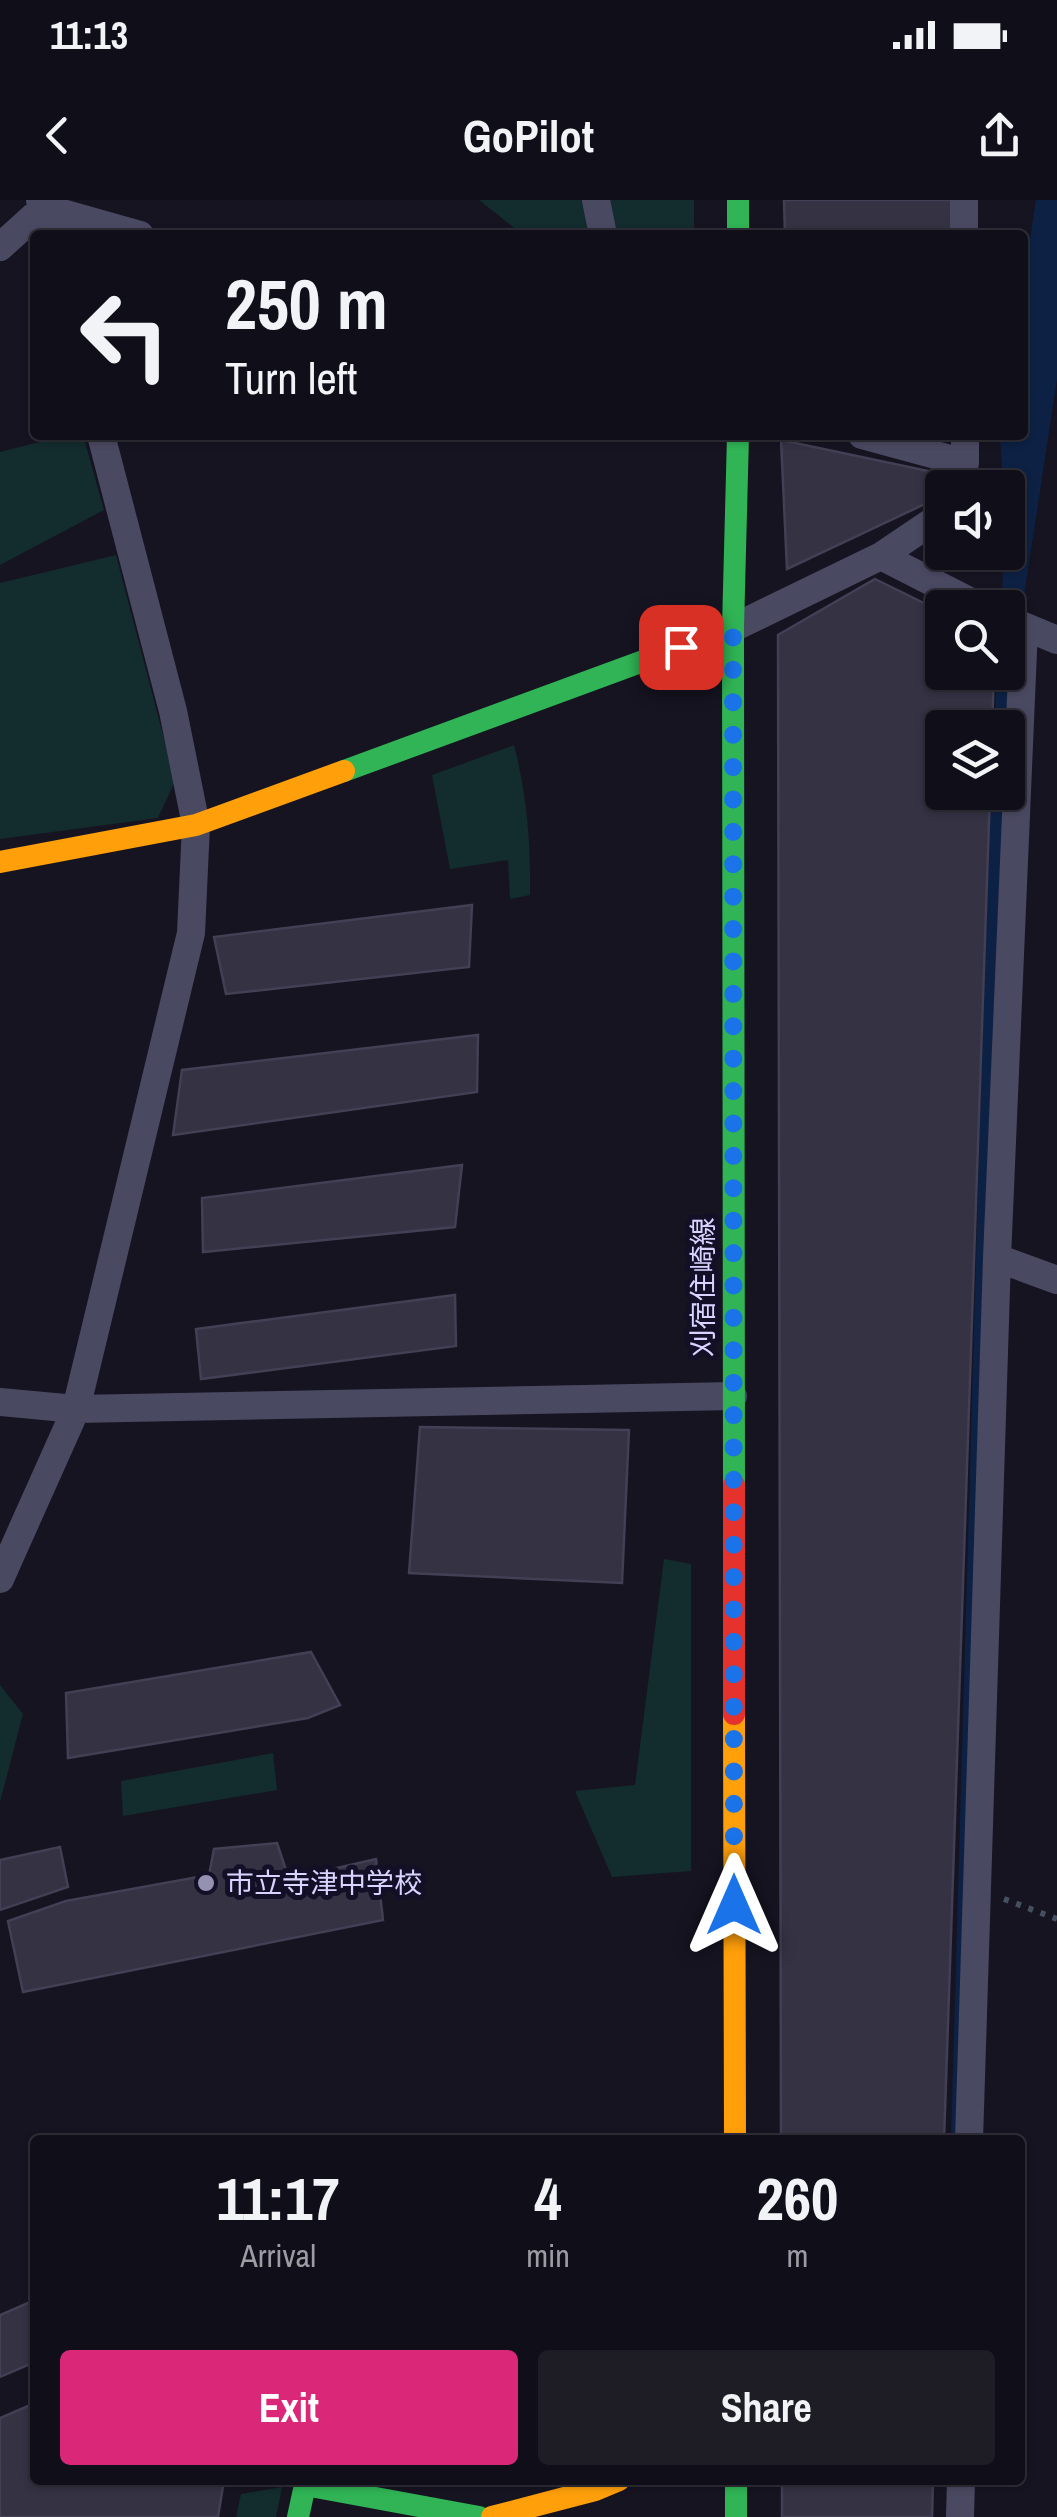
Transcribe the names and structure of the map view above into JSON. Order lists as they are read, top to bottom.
{
  "streets": {
    "main road": ["刈宿住崎線"]
  },
  "places": ["市立寺津中学校"],
  "page": {
    "status": "11:13",
    "header": "GoPilot",
    "turn": ["250 m", "Turn left"],
    "eta": [
      "11:17",
      "Arrival",
      "4",
      "min",
      "260",
      "m"
    ],
    "buttons": ["Exit", "Share"]
  }
}
